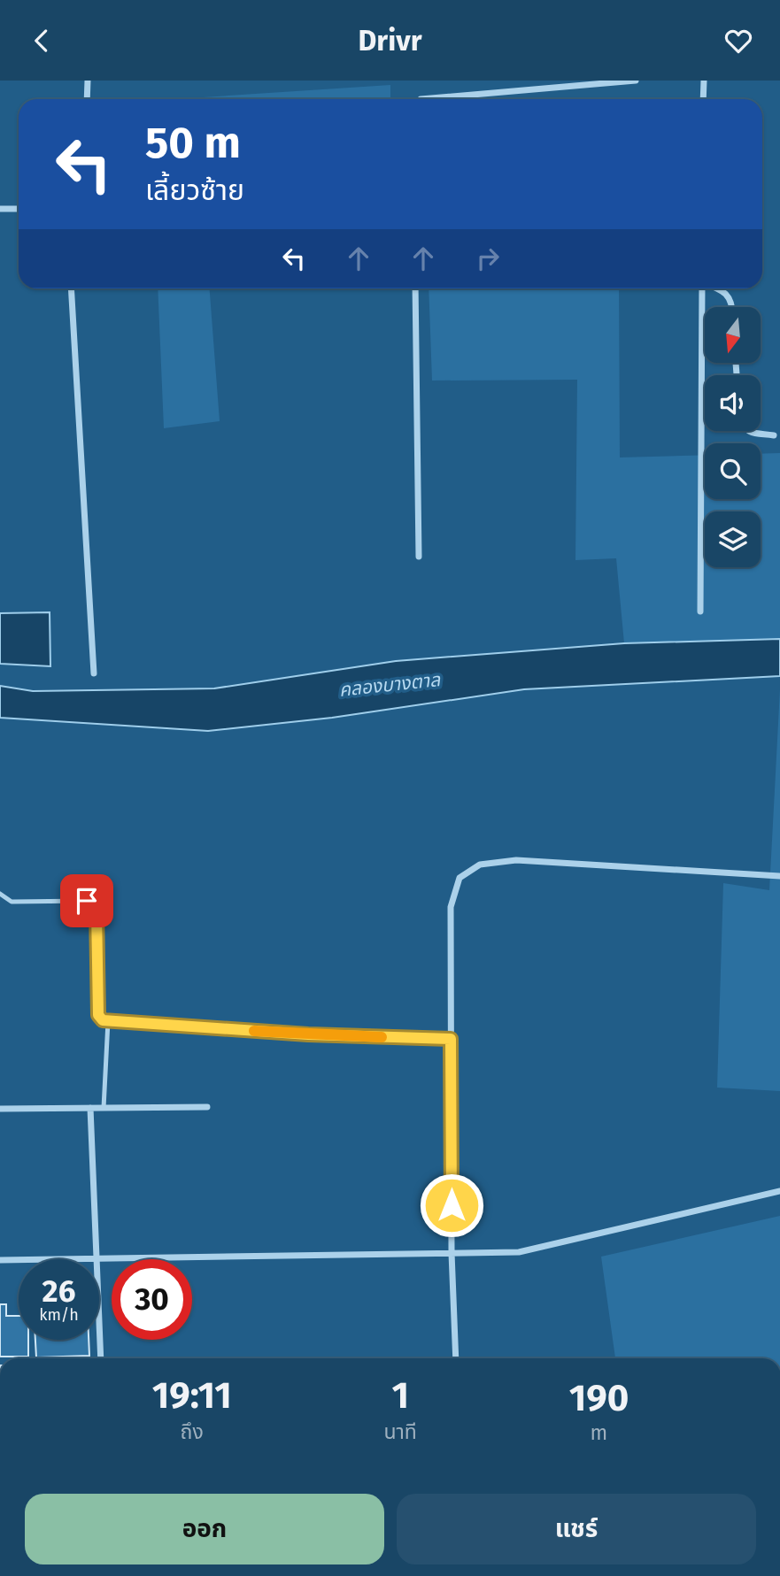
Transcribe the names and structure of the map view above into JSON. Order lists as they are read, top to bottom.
{
  "water": ["คลองบางตาล"],
  "north": "bottom",
  "page": {
    "header": "Drivr",
    "turn": ["50 m", "เลี้ยวซ้าย"],
    "speed": "26 km/h",
    "limit": "30",
    "eta": [
      "19:11",
      "ถึง",
      "1",
      "นาที",
      "190",
      "m"
    ],
    "buttons": ["ออก", "แชร์"]
  }
}
